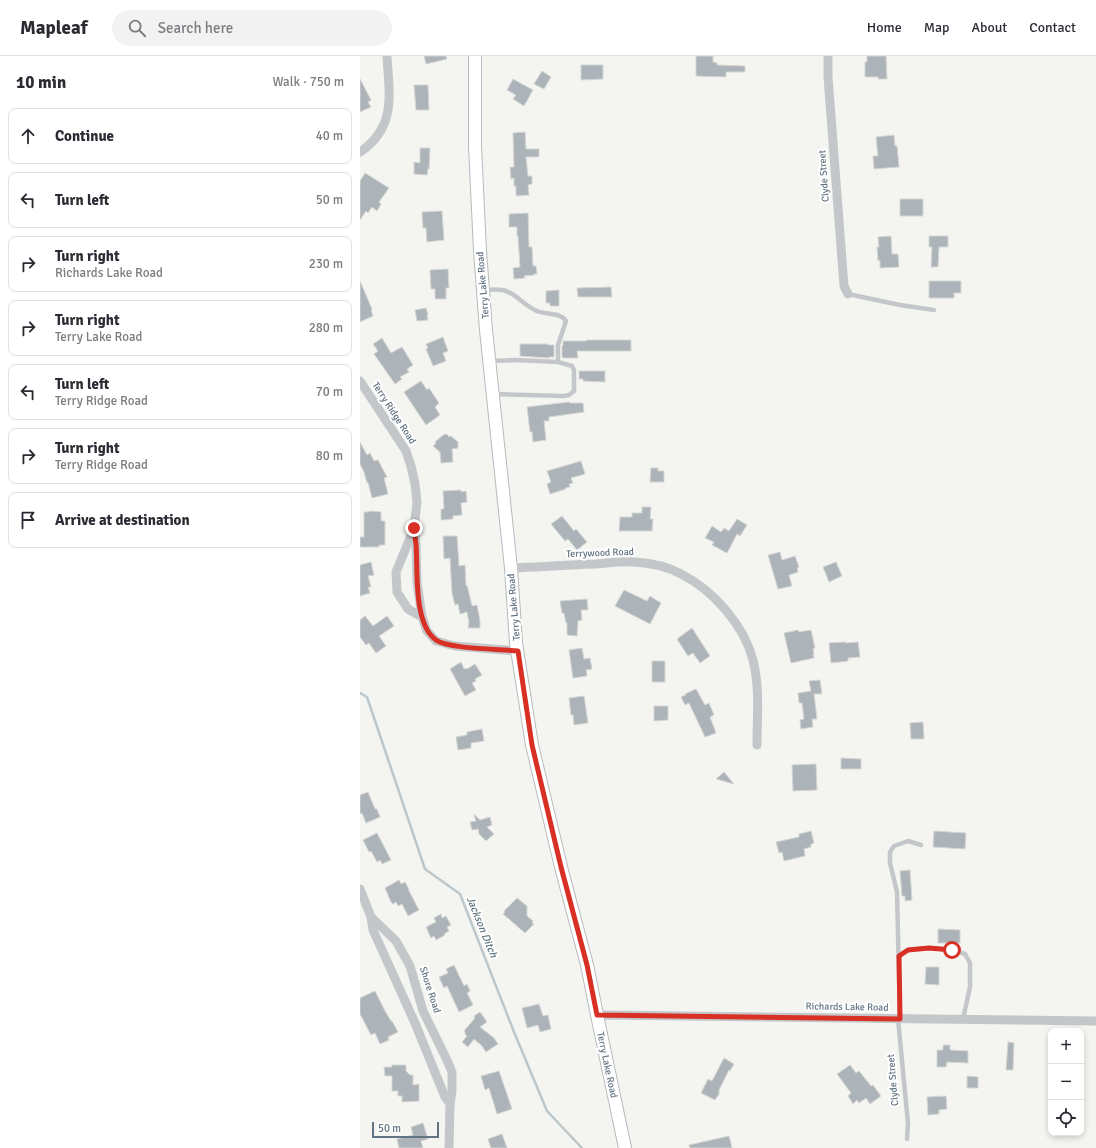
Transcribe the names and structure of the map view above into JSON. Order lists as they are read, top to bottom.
{
  "streets": {
    "main road": ["Terry Lake Road"],
    "street": [
      "Clyde Street",
      "Terry Ridge Road",
      "Terrywood Road",
      "Shore Road",
      "Richards Lake Road"
    ]
  },
  "crossings": [
    ["Clyde Street", "Richards Lake Road"],
    ["Terry Lake Road", "Terry Ridge Road"],
    ["Terry Lake Road", "Terrywood Road"],
    ["Terry Lake Road", "Richards Lake Road"]
  ],
  "water": ["Jackson Ditch"],
  "scale_bar": "50 m",
  "page": {
    "header": "Mapleaf",
    "search": "Search here",
    "nav": [
      "Home",
      "Map",
      "About",
      "Contact"
    ],
    "heading": ["10 min", "Walk · 750 m"],
    "list": [
      ["Continue", "40 m"],
      ["Turn left", "50 m"],
      ["Turn right", "Richards Lake Road", "230 m"],
      ["Turn right", "Terry Lake Road", "280 m"],
      ["Turn left", "Terry Ridge Road", "70 m"],
      ["Turn right", "Terry Ridge Road", "80 m"],
      "Arrive at destination"
    ],
    "map_buttons": ["+", "−"],
    "scale": "50 m"
  }
}
